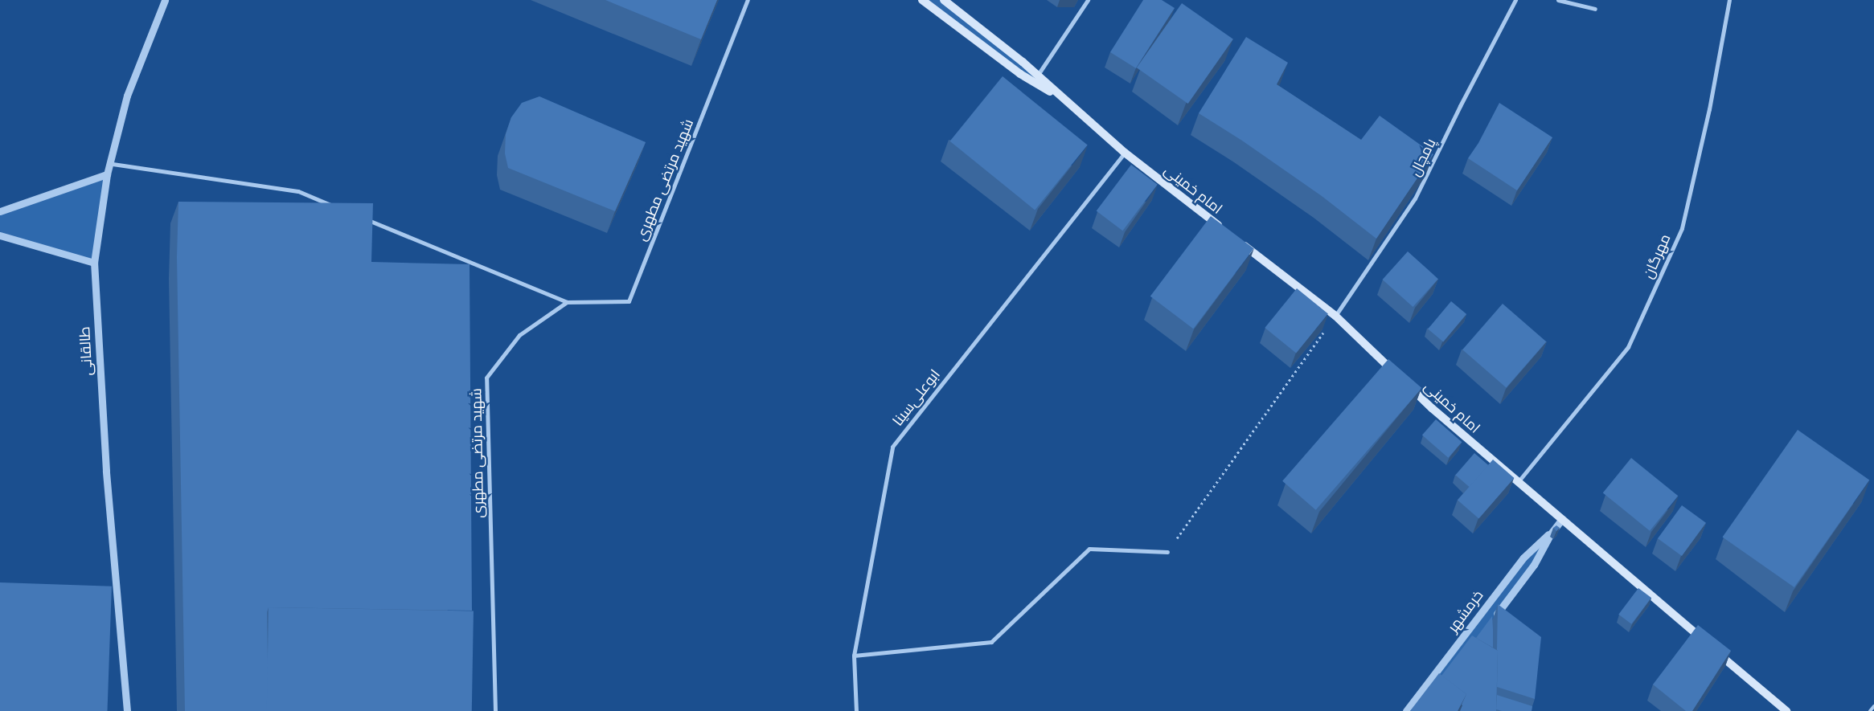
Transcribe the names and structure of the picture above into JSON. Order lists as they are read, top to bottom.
{
  "streets": {
    "main road": ["امام خمینی"],
    "street": [
      "پامچال",
      "شهید مرتضی مطهری",
      "مهرگان",
      "طالقانی",
      "ابوعلی‌سینا",
      "خرمشهر"
    ]
  },
  "crossings": [
    ["پامچال", "امام خمینی"],
    ["امام خمینی", "مهرگان"],
    ["امام خمینی", "ابوعلی‌سینا"],
    ["امام خمینی", "خرمشهر"]
  ]
}
